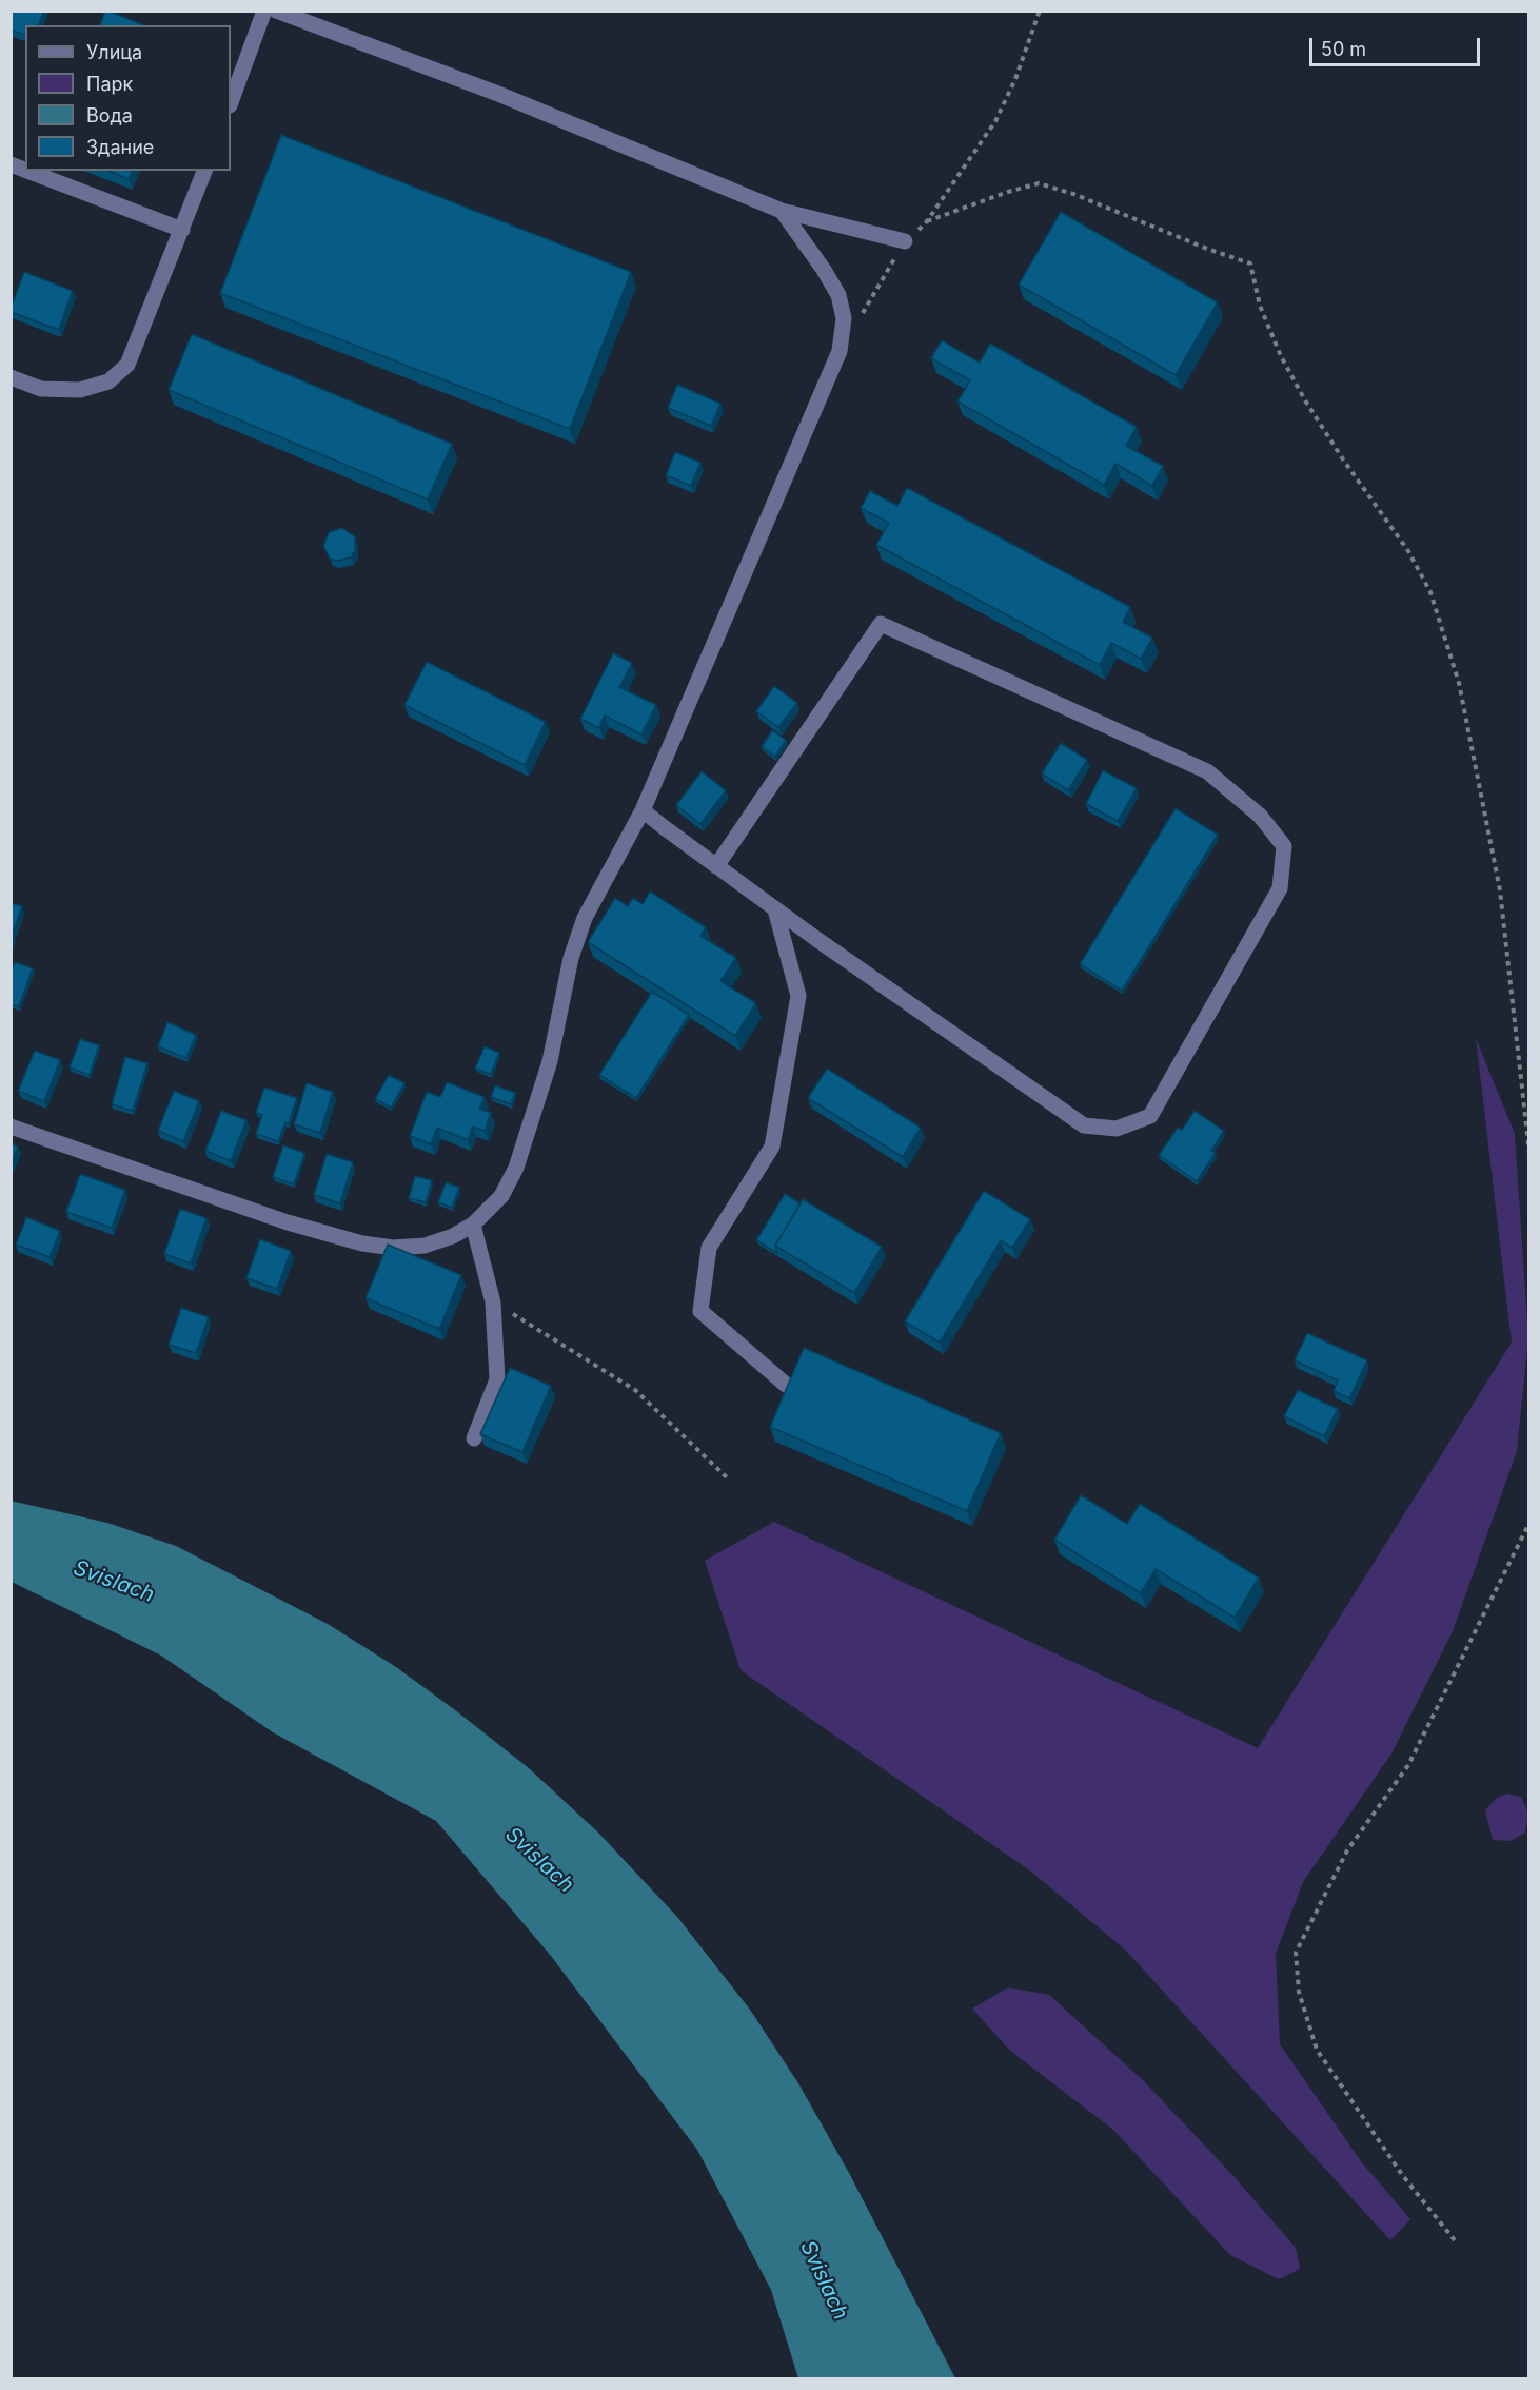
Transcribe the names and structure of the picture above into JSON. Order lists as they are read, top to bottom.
{
  "water": ["Svislach"],
  "legend": [
    "Улица",
    "Парк",
    "Вода",
    "Здание"
  ],
  "scale_bar": "50 m"
}
